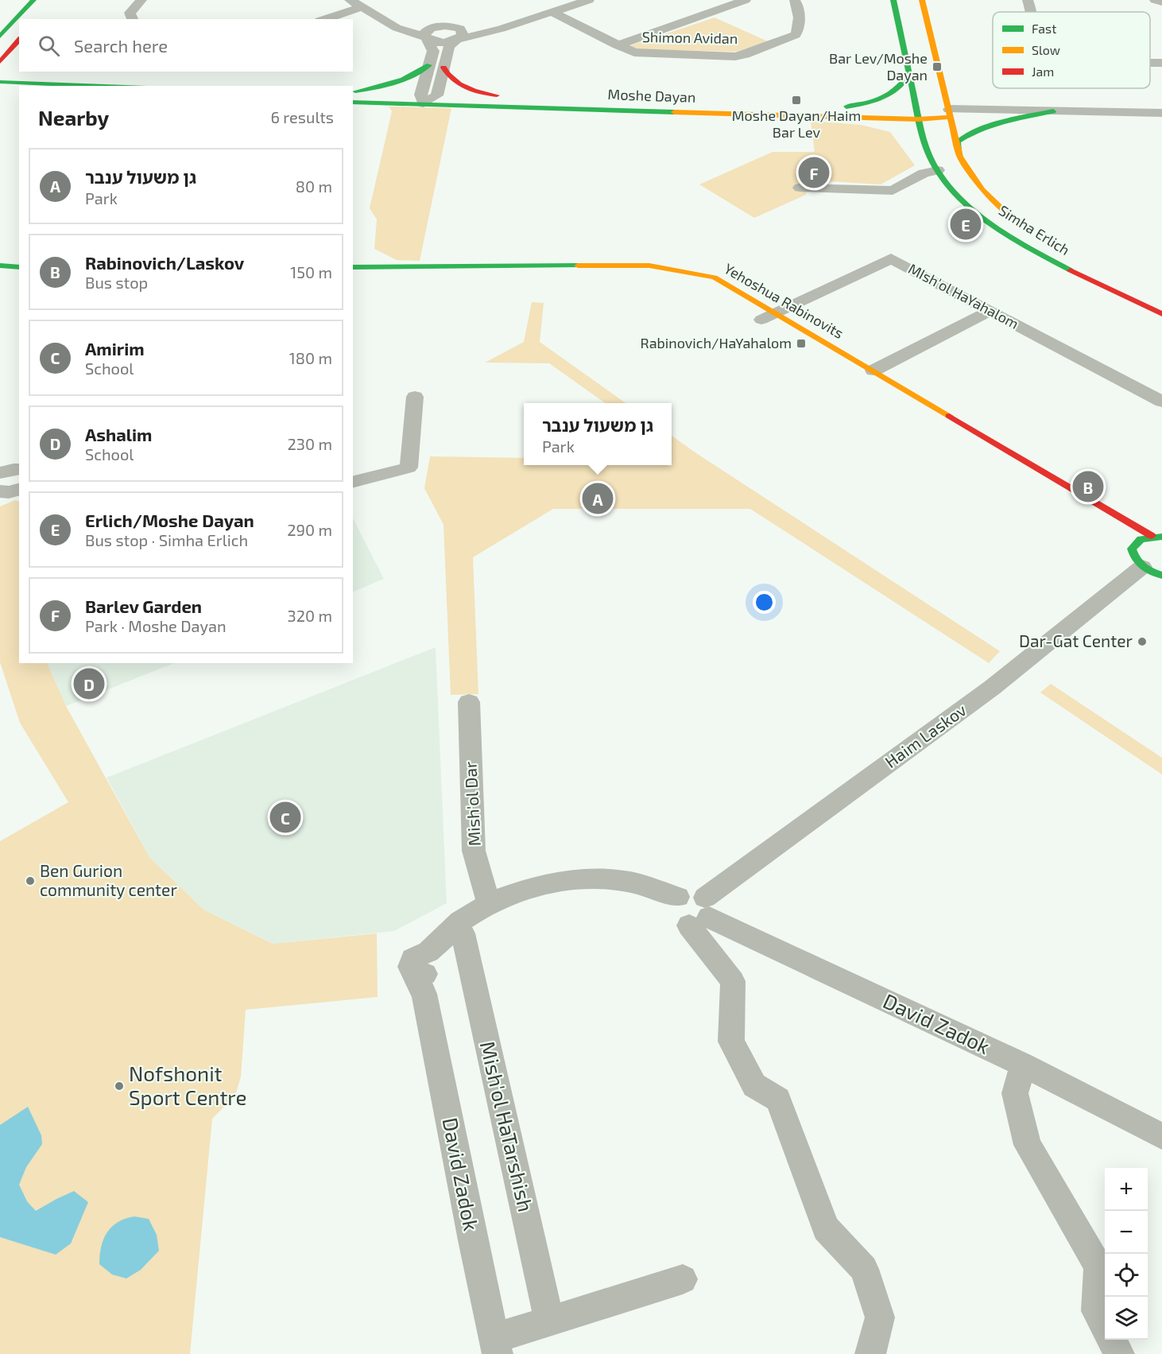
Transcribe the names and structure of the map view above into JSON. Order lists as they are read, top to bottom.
{
  "streets": {
    "street": [
      "Shimon Avidan",
      "Moshe Dayan",
      "Simha Erlich",
      "MIsh'ol HaYahalom",
      "Yehoshua Rabinovits",
      "Haim Laskov",
      "Mish'ol Dar",
      "David Zadok",
      "Mish'ol HaTarshish"
    ]
  },
  "crossings": [
    ["Moshe Dayan", "Simha Erlich"],
    ["MIsh'ol HaYahalom", "Yehoshua Rabinovits"],
    ["Haim Laskov", "David Zadok"],
    ["Mish'ol Dar", "David Zadok"],
    ["David Zadok", "Mish'ol HaTarshish"]
  ],
  "places": {
    "transit": ["Bar Lev/Moshe Dayan", "Moshe Dayan/Haim Bar Lev", "Rabinovich/HaYahalom"],
    "other": ["Dar-Gat Center", "Ben Gurion community center", "Nofshonit Sport Centre"]
  },
  "legend": ["Fast", "Slow", "Jam"],
  "page": {
    "search": "Search here",
    "heading": ["Nearby", "6 results"],
    "list": [
      {
        "mark": "A",
        "name": "גן משעול ענבר",
        "note": "Park",
        "value": "80 m"
      },
      {
        "mark": "B",
        "name": "Rabinovich/Laskov",
        "note": "Bus stop",
        "value": "150 m"
      },
      {
        "mark": "C",
        "name": "Amirim",
        "note": "School",
        "value": "180 m"
      },
      {
        "mark": "D",
        "name": "Ashalim",
        "note": "School",
        "value": "230 m"
      },
      {
        "mark": "E",
        "name": "Erlich/Moshe Dayan",
        "note": "Bus stop · Simha Erlich",
        "value": "290 m"
      },
      {
        "mark": "F",
        "name": "Barlev Garden",
        "note": "Park · Moshe Dayan",
        "value": "320 m"
      }
    ],
    "pins": [
      "F",
      "E",
      "B",
      "A",
      "D",
      "C"
    ],
    "popup": ["גן משעול ענבר", "Park"],
    "map_buttons": ["+", "−"]
  }
}
